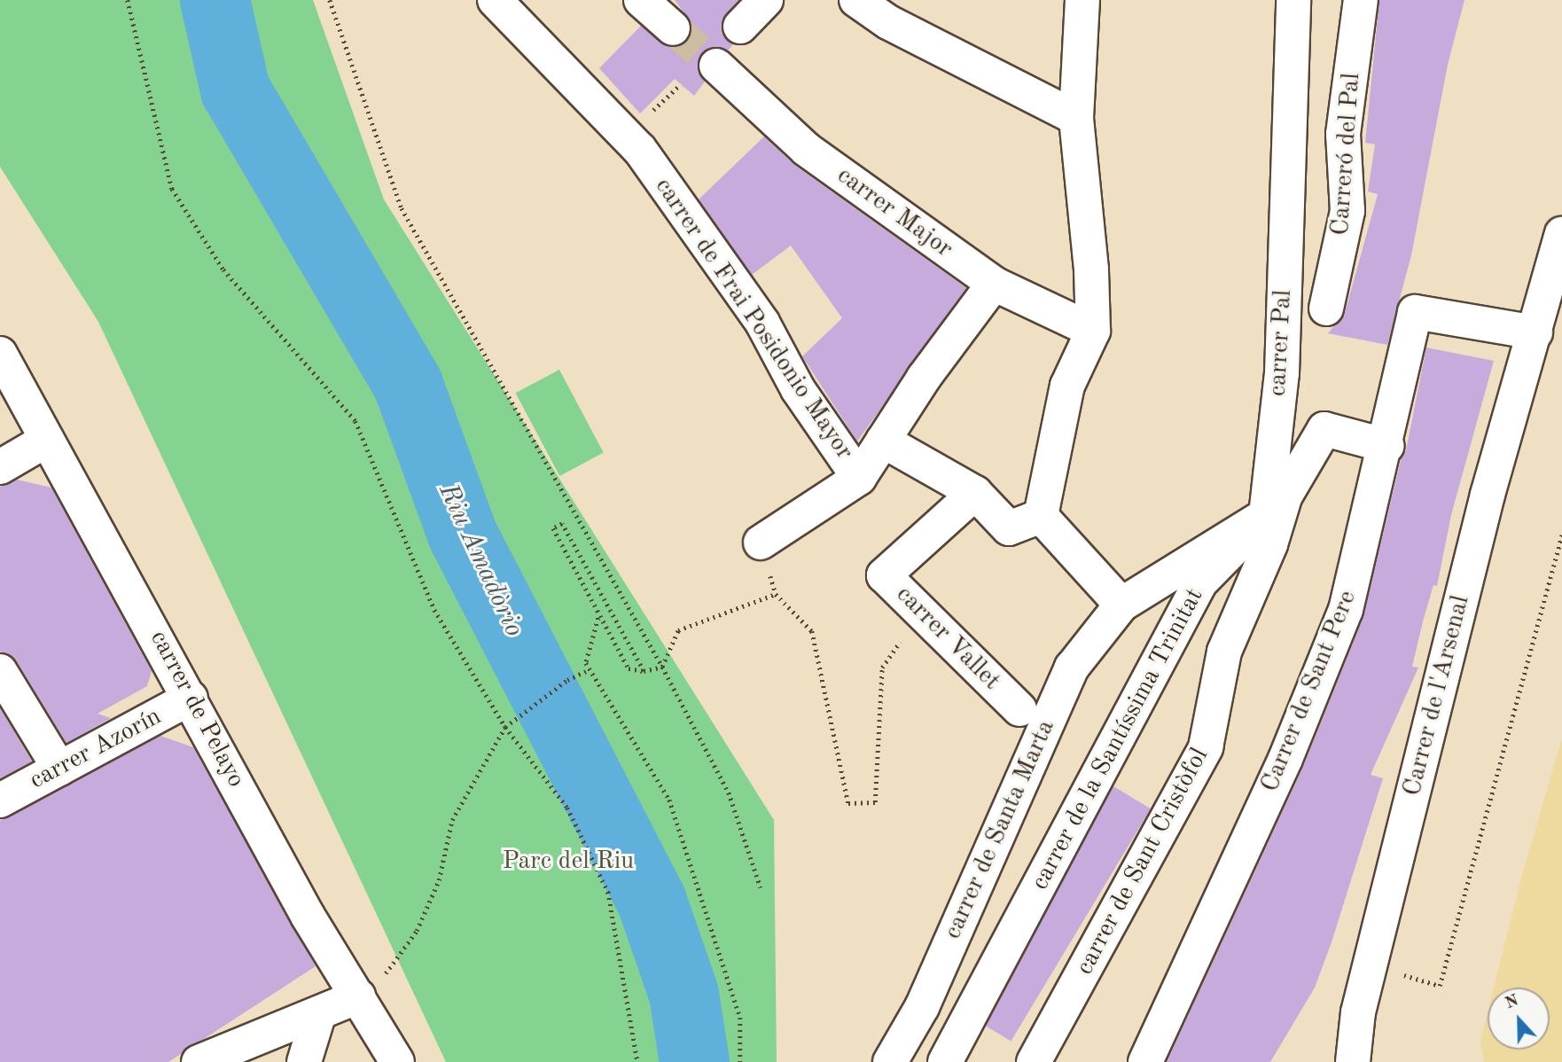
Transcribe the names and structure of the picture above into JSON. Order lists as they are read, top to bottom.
{
  "streets": {
    "street": [
      "Carreró del Pal",
      "carrer Major",
      "carrer de Frai Posidonio Mayor",
      "carrer Pal",
      "carrer Vallet",
      "Carrer de Sant Pere",
      "Carrer de l'Arsenal",
      "carrer de Pelayo",
      "carrer de la Santíssima Trinitat",
      "carrer Azorín",
      "carrer de Santa Marta",
      "carrer de Sant Cristòfol"
    ]
  },
  "crossings": [
    ["carrer Pal", "carrer de la Santíssima Trinitat"],
    ["carrer Pal", "carrer de Sant Cristòfol"],
    ["Carrer de Sant Pere", "Carrer de l'Arsenal"],
    ["Carrer de Sant Pere", "carrer de la Santíssima Trinitat"],
    ["carrer de Pelayo", "carrer Azorín"],
    ["carrer de la Santíssima Trinitat", "carrer de Sant Cristòfol"]
  ],
  "water": ["Riu Amadòrio"],
  "parks": ["Parc del Riu"],
  "north": "top"
}
